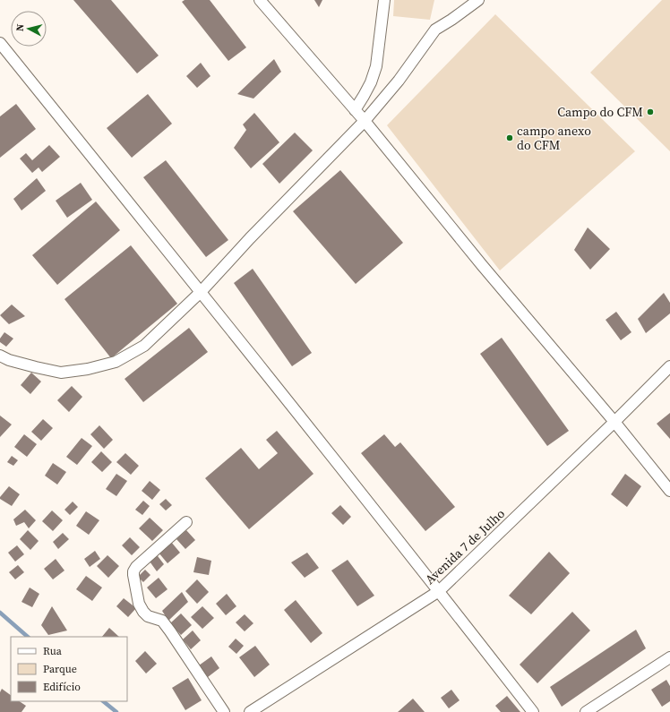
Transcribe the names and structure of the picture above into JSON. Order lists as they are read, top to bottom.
{
  "streets": {
    "street": ["Avenida 7 de Julho"]
  },
  "places": ["Campo do CFM", "campo anexo do CFM"],
  "legend": ["Rua", "Parque", "Edifício"],
  "north": "left"
}
